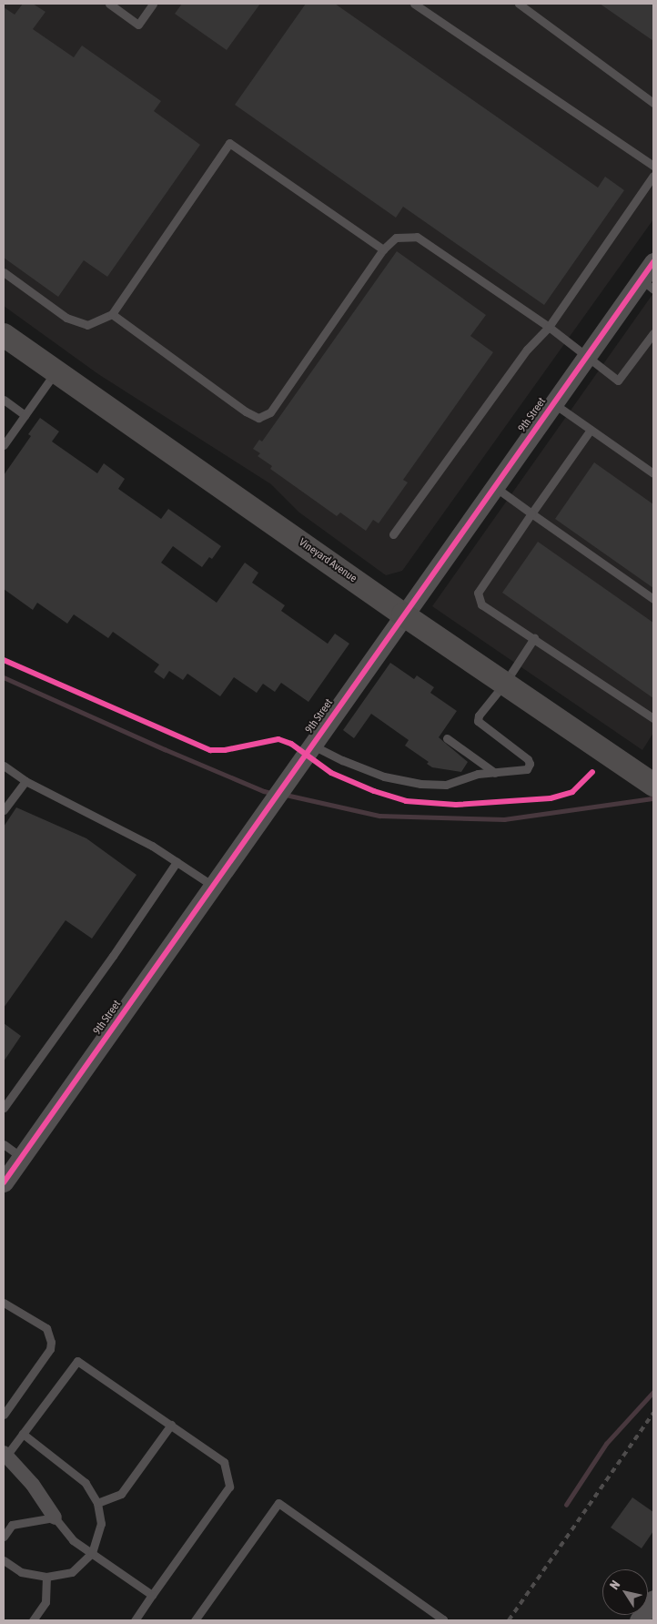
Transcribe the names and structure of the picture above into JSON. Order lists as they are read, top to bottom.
{
  "streets": {
    "main road": ["Vineyard Avenue"],
    "street": ["9th Street"]
  },
  "crossings": [
    ["9th Street", "Vineyard Avenue"]
  ],
  "north": "top left"
}
